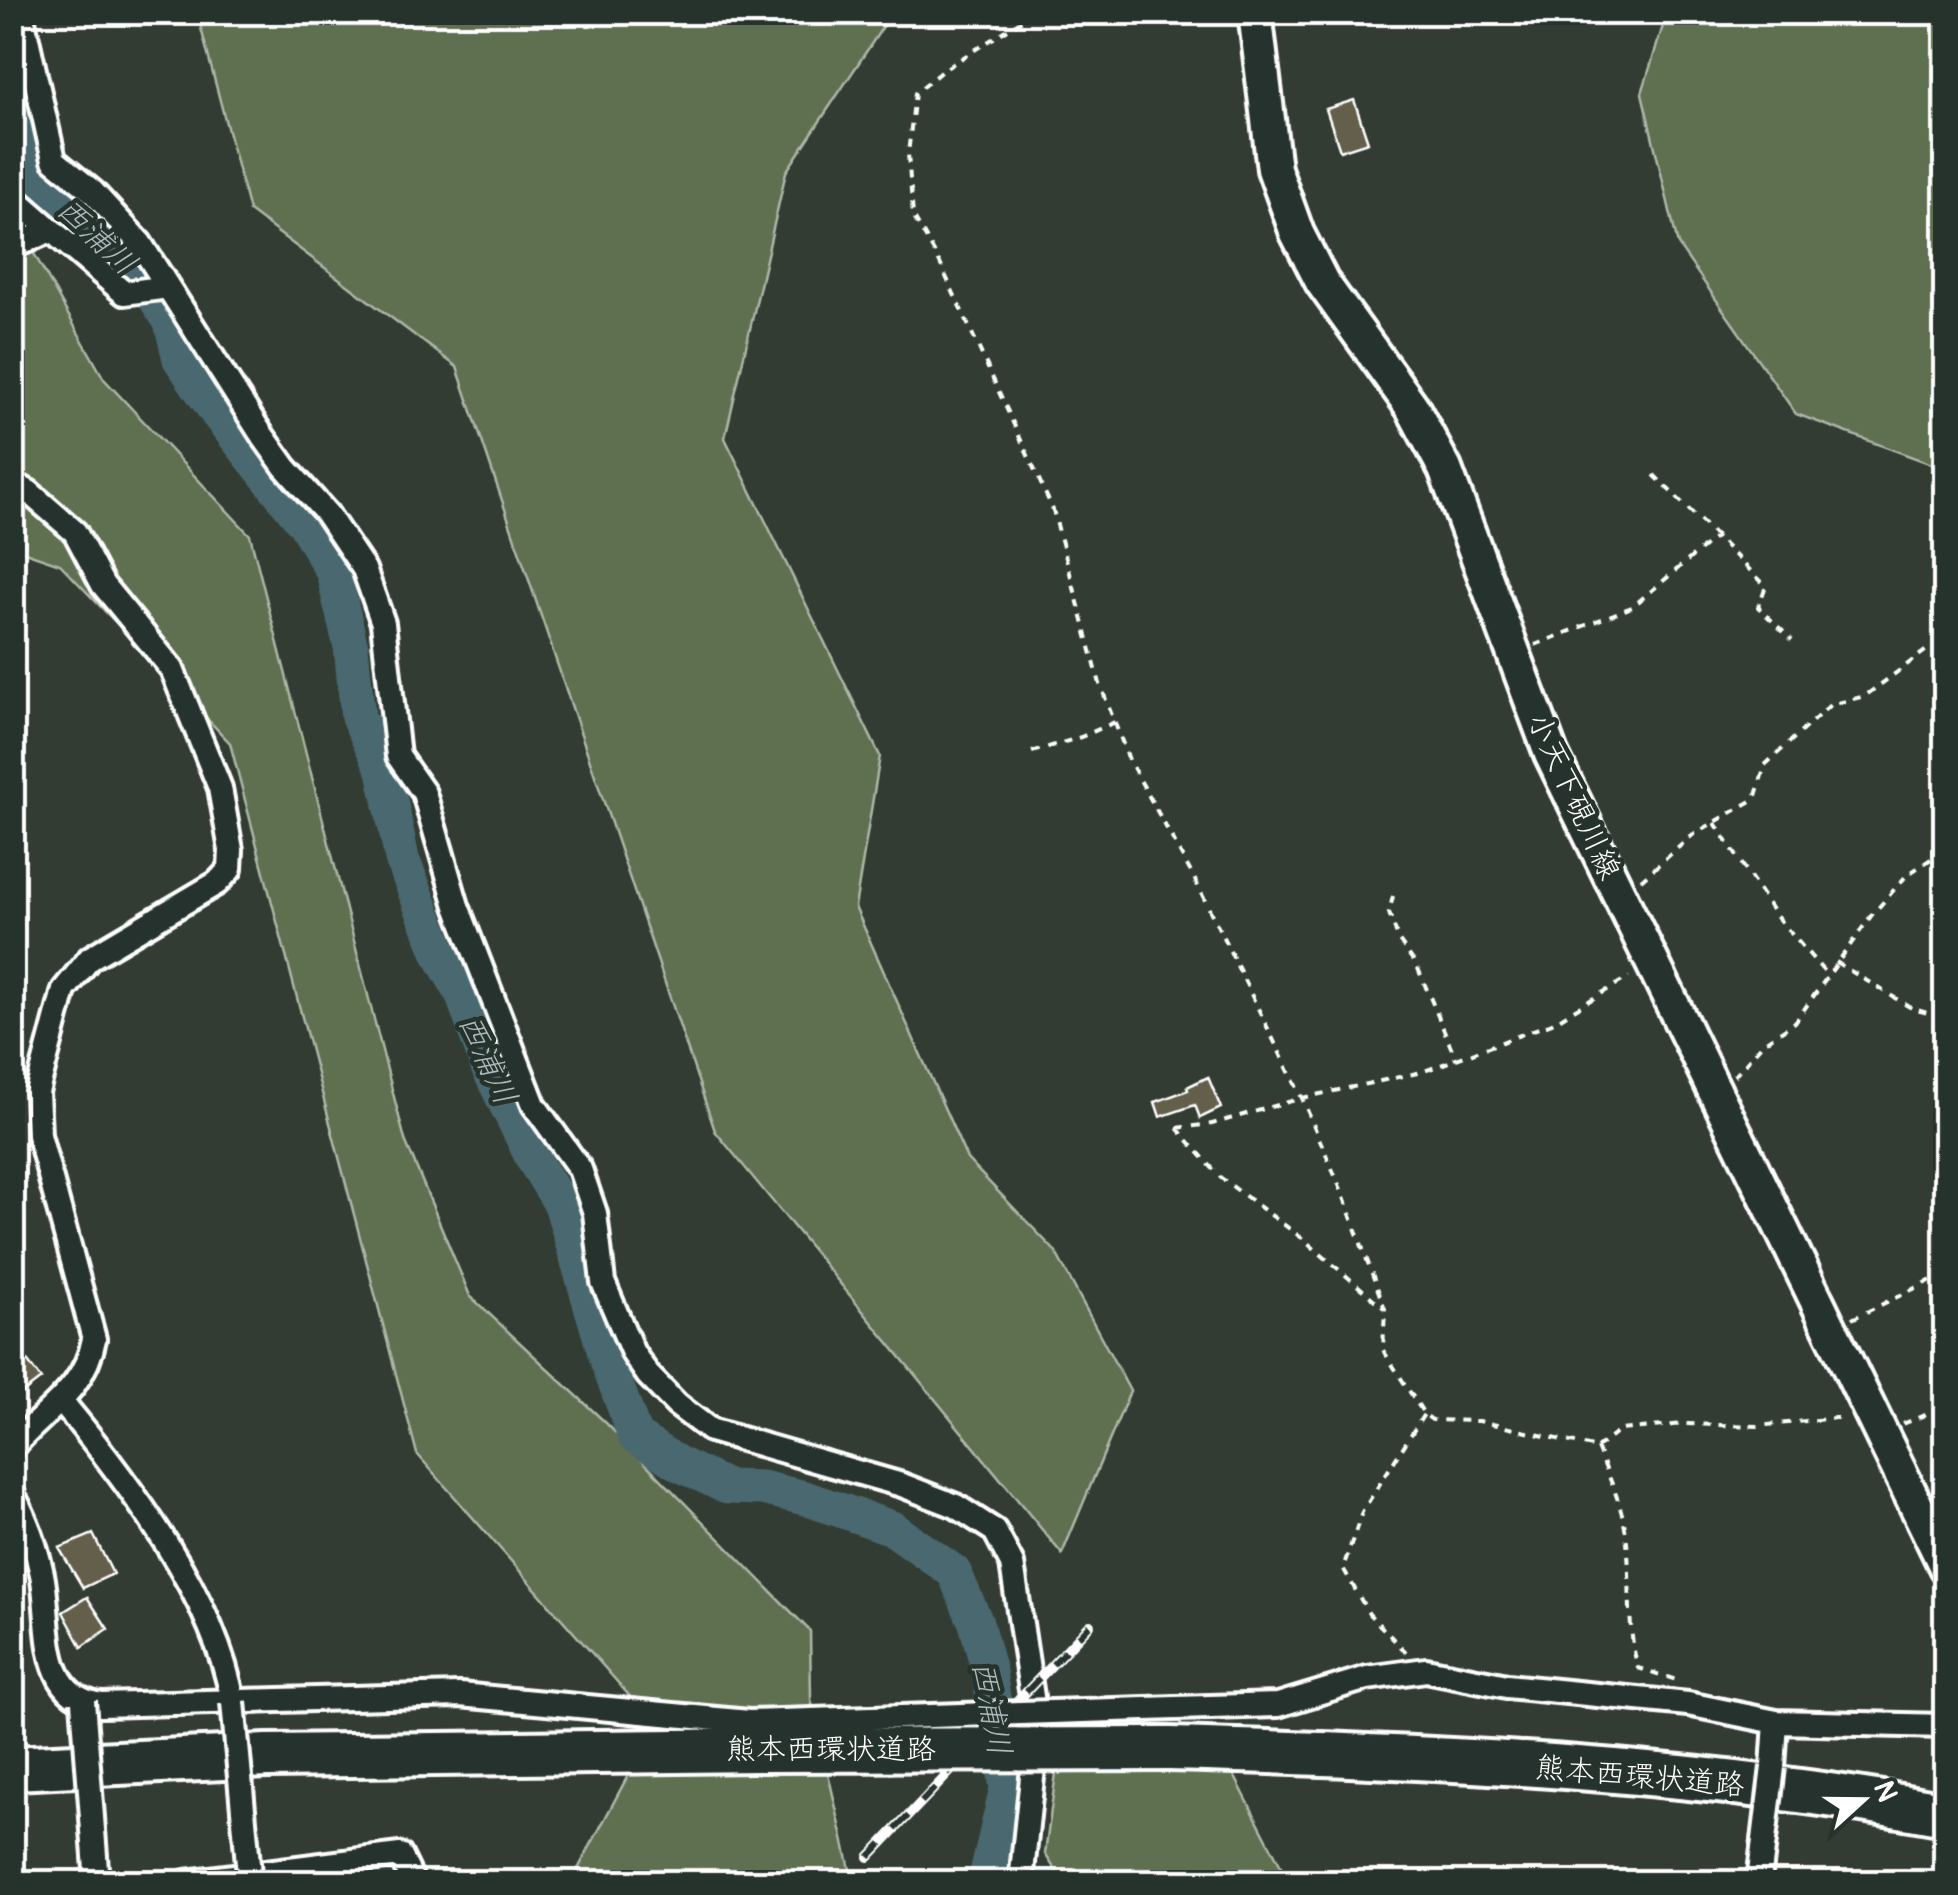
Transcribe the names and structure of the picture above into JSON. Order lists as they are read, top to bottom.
{
  "streets": {
    "highway": ["熊本西環状道路"],
    "main road": ["小天下硯川線"]
  },
  "water": ["西浦川"],
  "north": "right"
}
